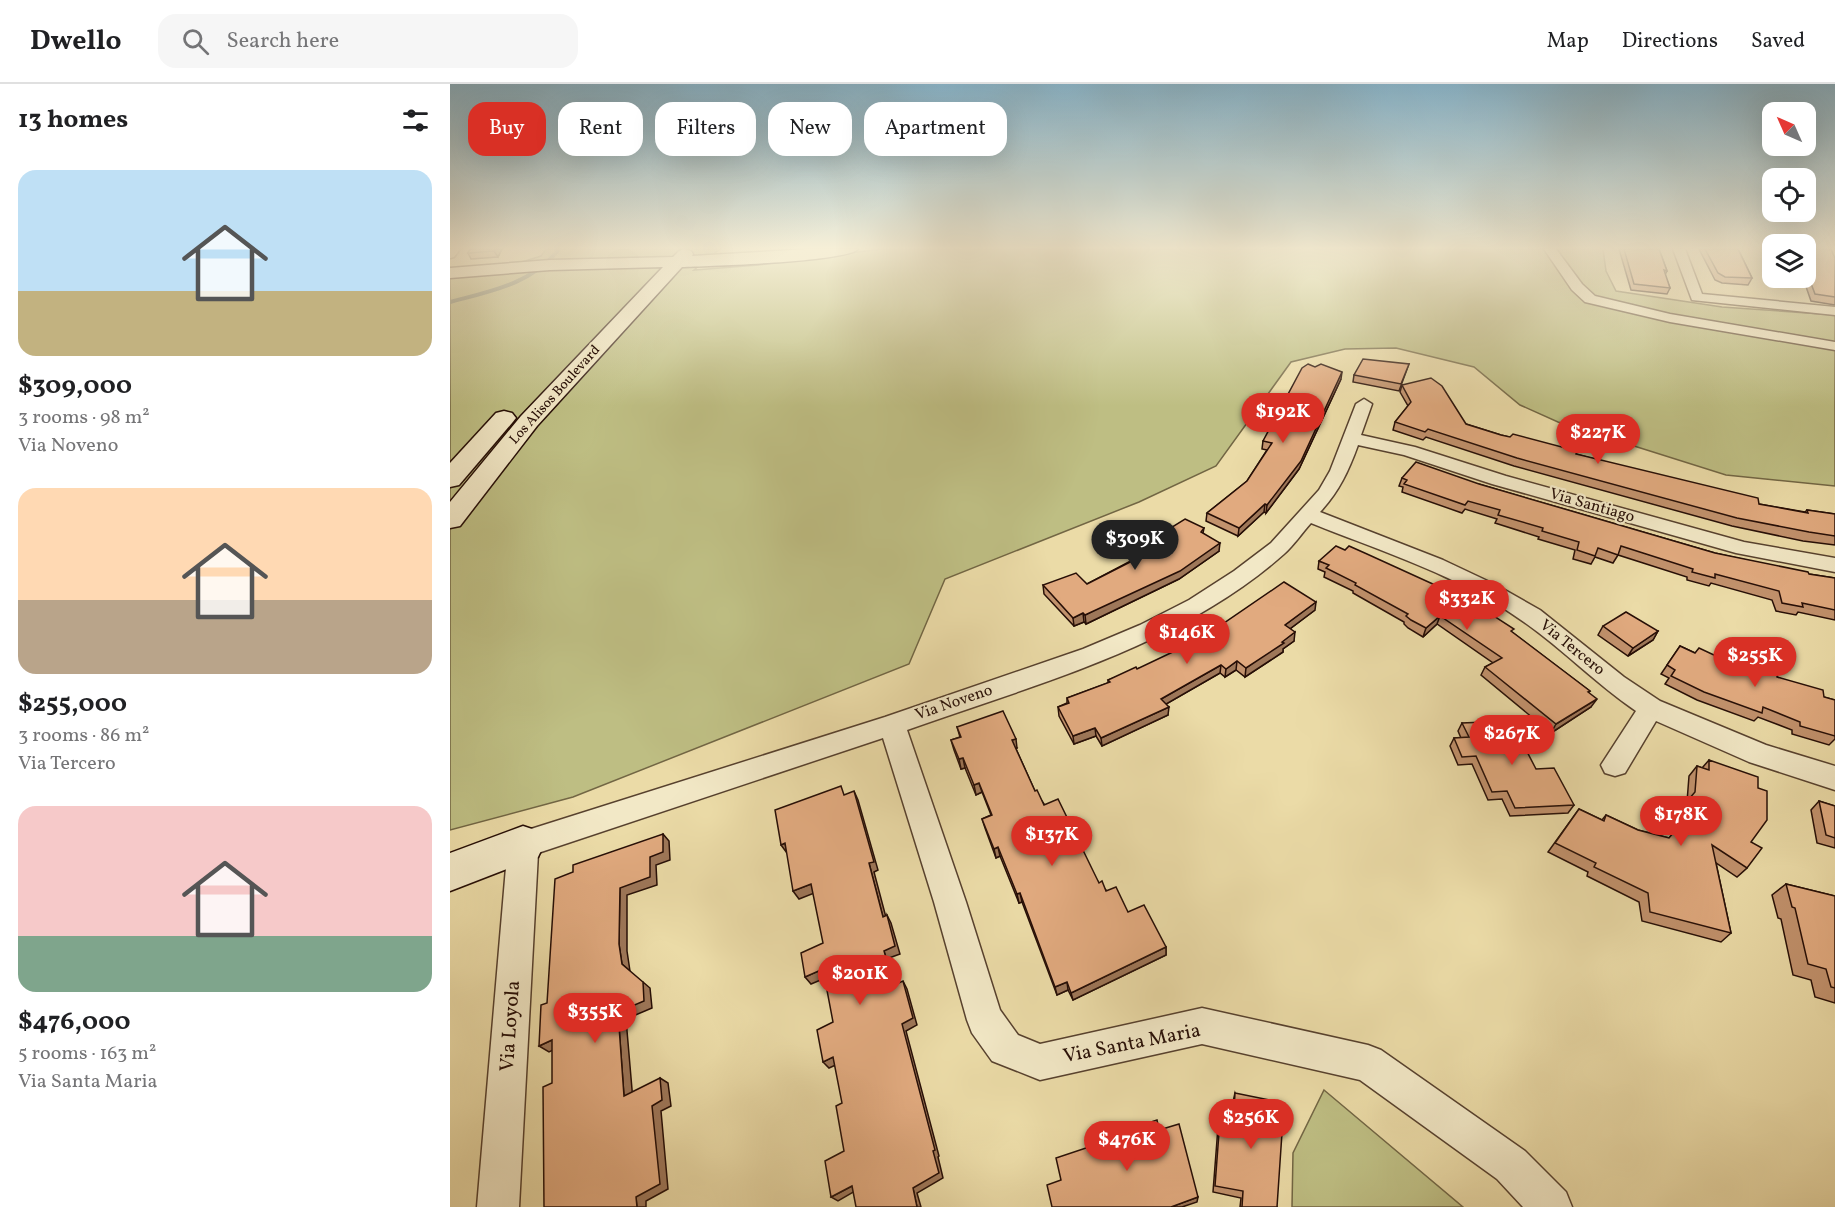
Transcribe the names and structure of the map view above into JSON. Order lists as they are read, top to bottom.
{
  "streets": {
    "main road": ["Los Alisos Boulevard", "Via Noveno"],
    "street": [
      "Via Santiago",
      "Via Tercero",
      "Via Loyola",
      "Via Santa Maria"
    ]
  },
  "crossings": [
    ["Via Santiago", "Via Noveno"],
    ["Via Tercero", "Via Noveno"],
    ["Via Noveno", "Via Loyola"],
    ["Via Noveno", "Via Santa Maria"]
  ],
  "north": "top left",
  "page": {
    "header": "Dwello",
    "search": "Search here",
    "nav": ["Map", "Directions", "Saved"],
    "heading": "13 homes",
    "chip": [
      "Buy",
      "Rent",
      "Filters",
      "New",
      "Apartment"
    ],
    "list": [
      {
        "name": "$309,000",
        "note": "3 rooms · 98 m² · Via Noveno"
      },
      {
        "name": "$255,000",
        "note": "3 rooms · 86 m² · Via Tercero"
      },
      {
        "name": "$476,000",
        "note": "5 rooms · 163 m² · Via Santa Maria"
      }
    ],
    "price": [
      "$192K",
      "$227K",
      "$309K",
      "$332K",
      "$146K",
      "$255K",
      "$267K",
      "$178K",
      "$137K",
      "$201K",
      "$355K",
      "$256K",
      "$476K"
    ]
  }
}
